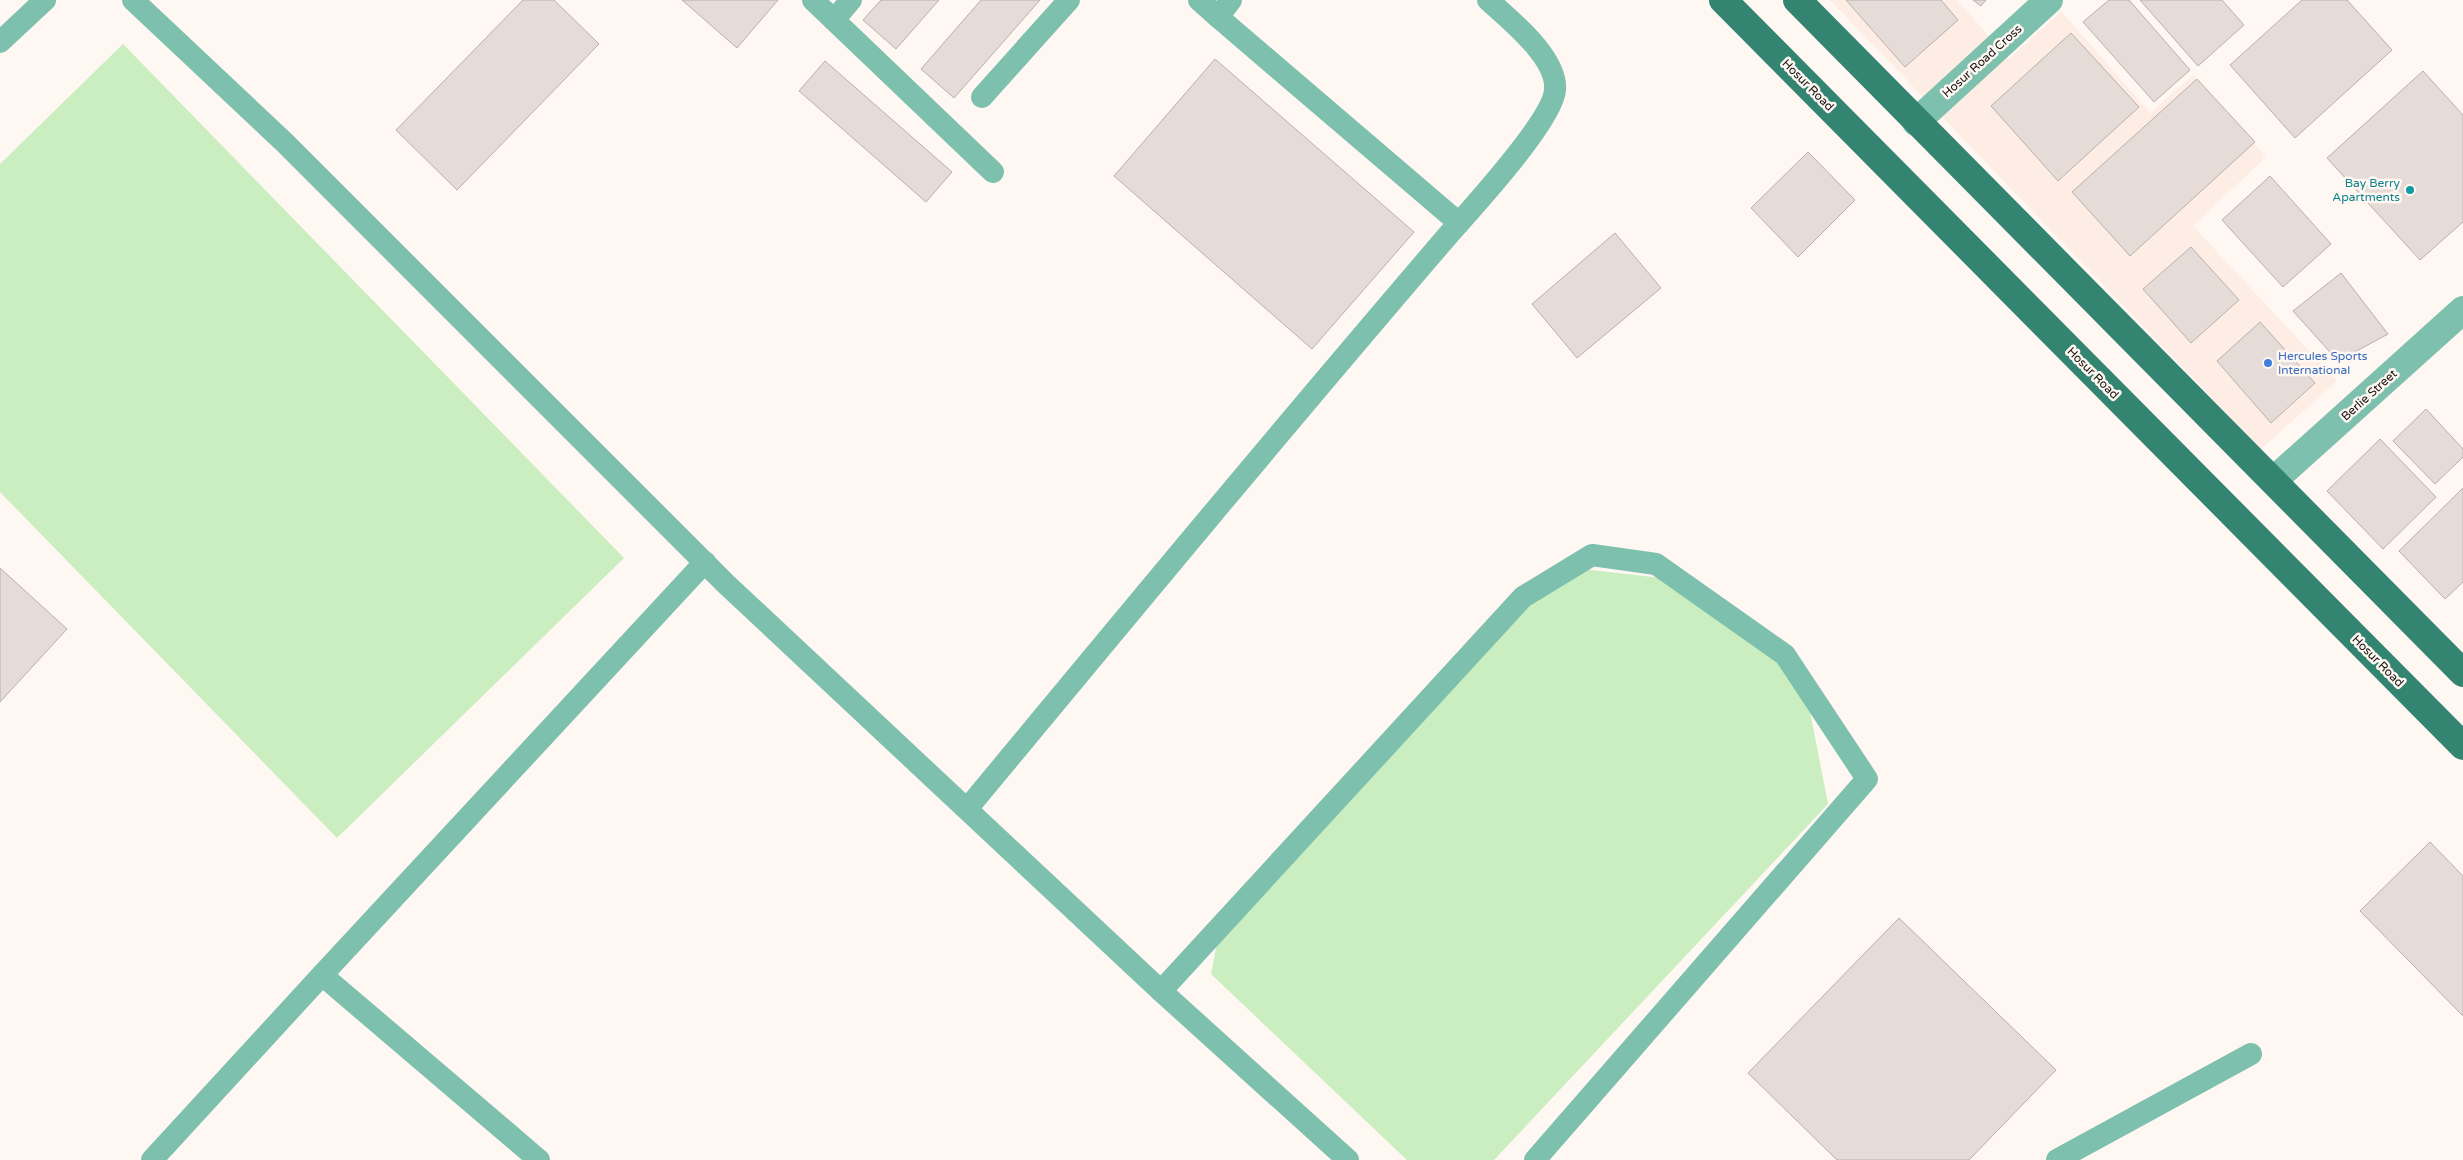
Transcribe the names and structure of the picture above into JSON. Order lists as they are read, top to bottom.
{
  "streets": {
    "main road": ["Hosur Road"],
    "street": ["Hosur Road Cross", "Berlie Street"]
  },
  "places": ["Bay Berry Apartments", "Hercules Sports International"]
}
